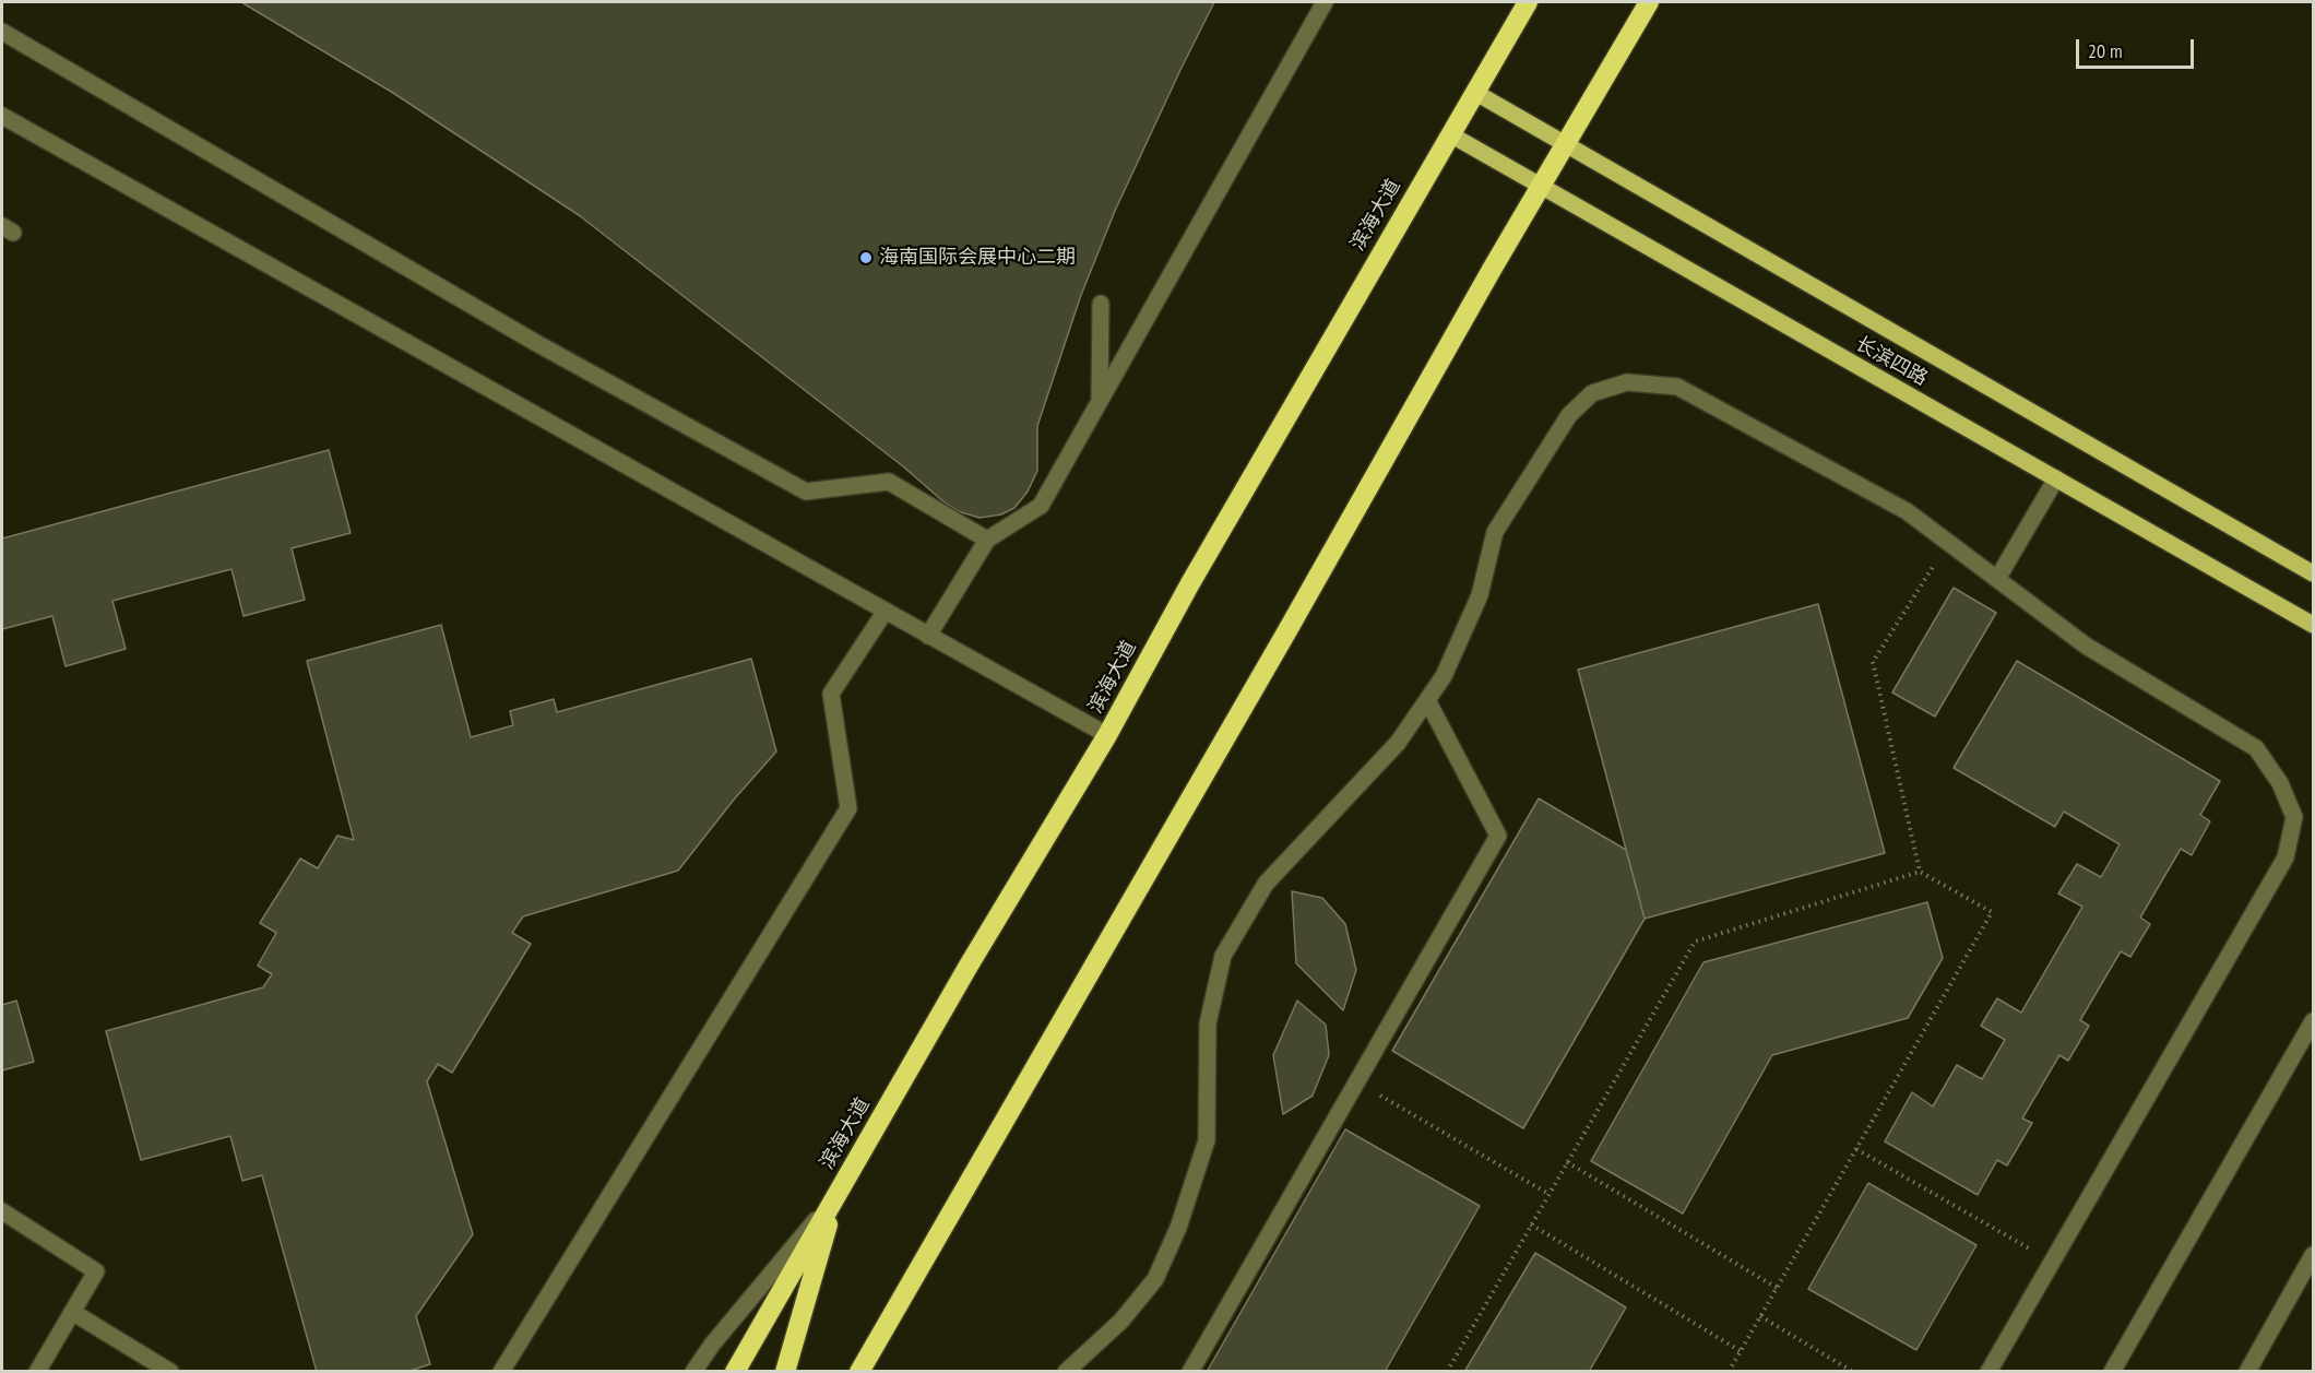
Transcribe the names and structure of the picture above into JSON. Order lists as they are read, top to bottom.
{
  "streets": {
    "highway": ["滨海大道"],
    "main road": ["长滨四路"]
  },
  "crossings": [
    ["滨海大道", "长滨四路"]
  ],
  "places": ["海南国际会展中心二期"],
  "scale_bar": "20 m"
}
